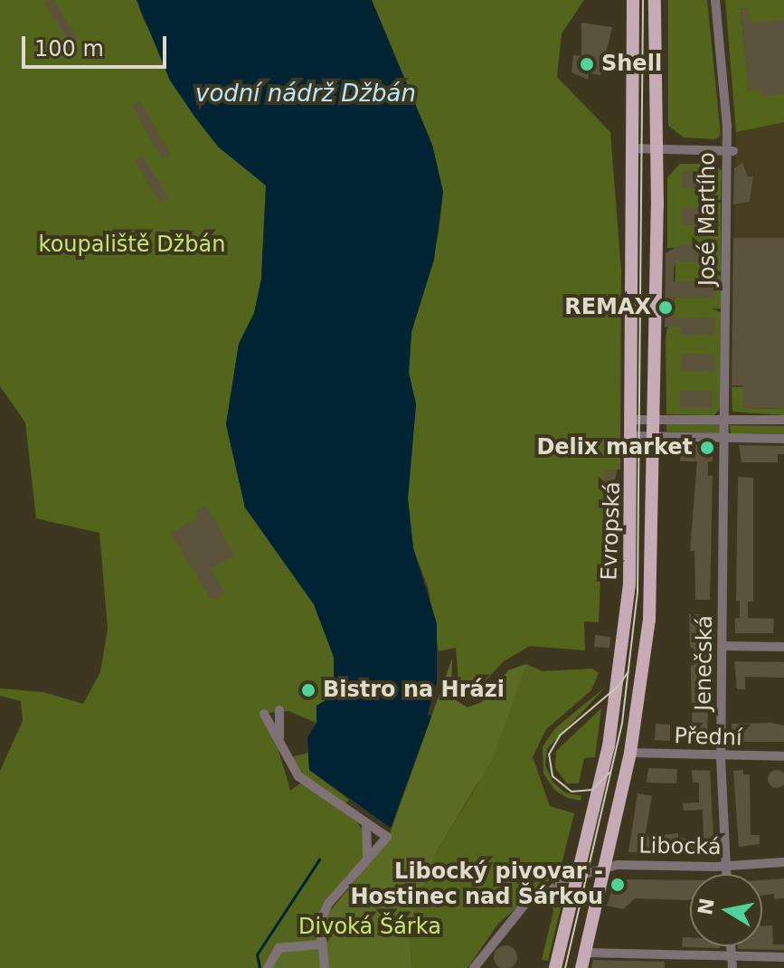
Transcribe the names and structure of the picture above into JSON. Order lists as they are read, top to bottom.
{
  "streets": {
    "main road": ["Evropská"],
    "street": [
      "José Martího",
      "Jenečská",
      "Přední",
      "Libocká"
    ]
  },
  "crossings": [
    ["José Martího", "Jenečská"],
    ["Evropská", "Přední"],
    ["Evropská", "Libocká"],
    ["Jenečská", "Přední"],
    ["Jenečská", "Libocká"]
  ],
  "water": ["vodní nádrž Džbán"],
  "parks": ["koupaliště Džbán", "Divoká Šárka"],
  "places": [
    "Shell",
    "REMAX",
    "Delix market",
    "Bistro na Hrázi",
    "Libocký pivovar - Hostinec nad Šárkou"
  ],
  "scale_bar": "100 m",
  "north": "left"
}
